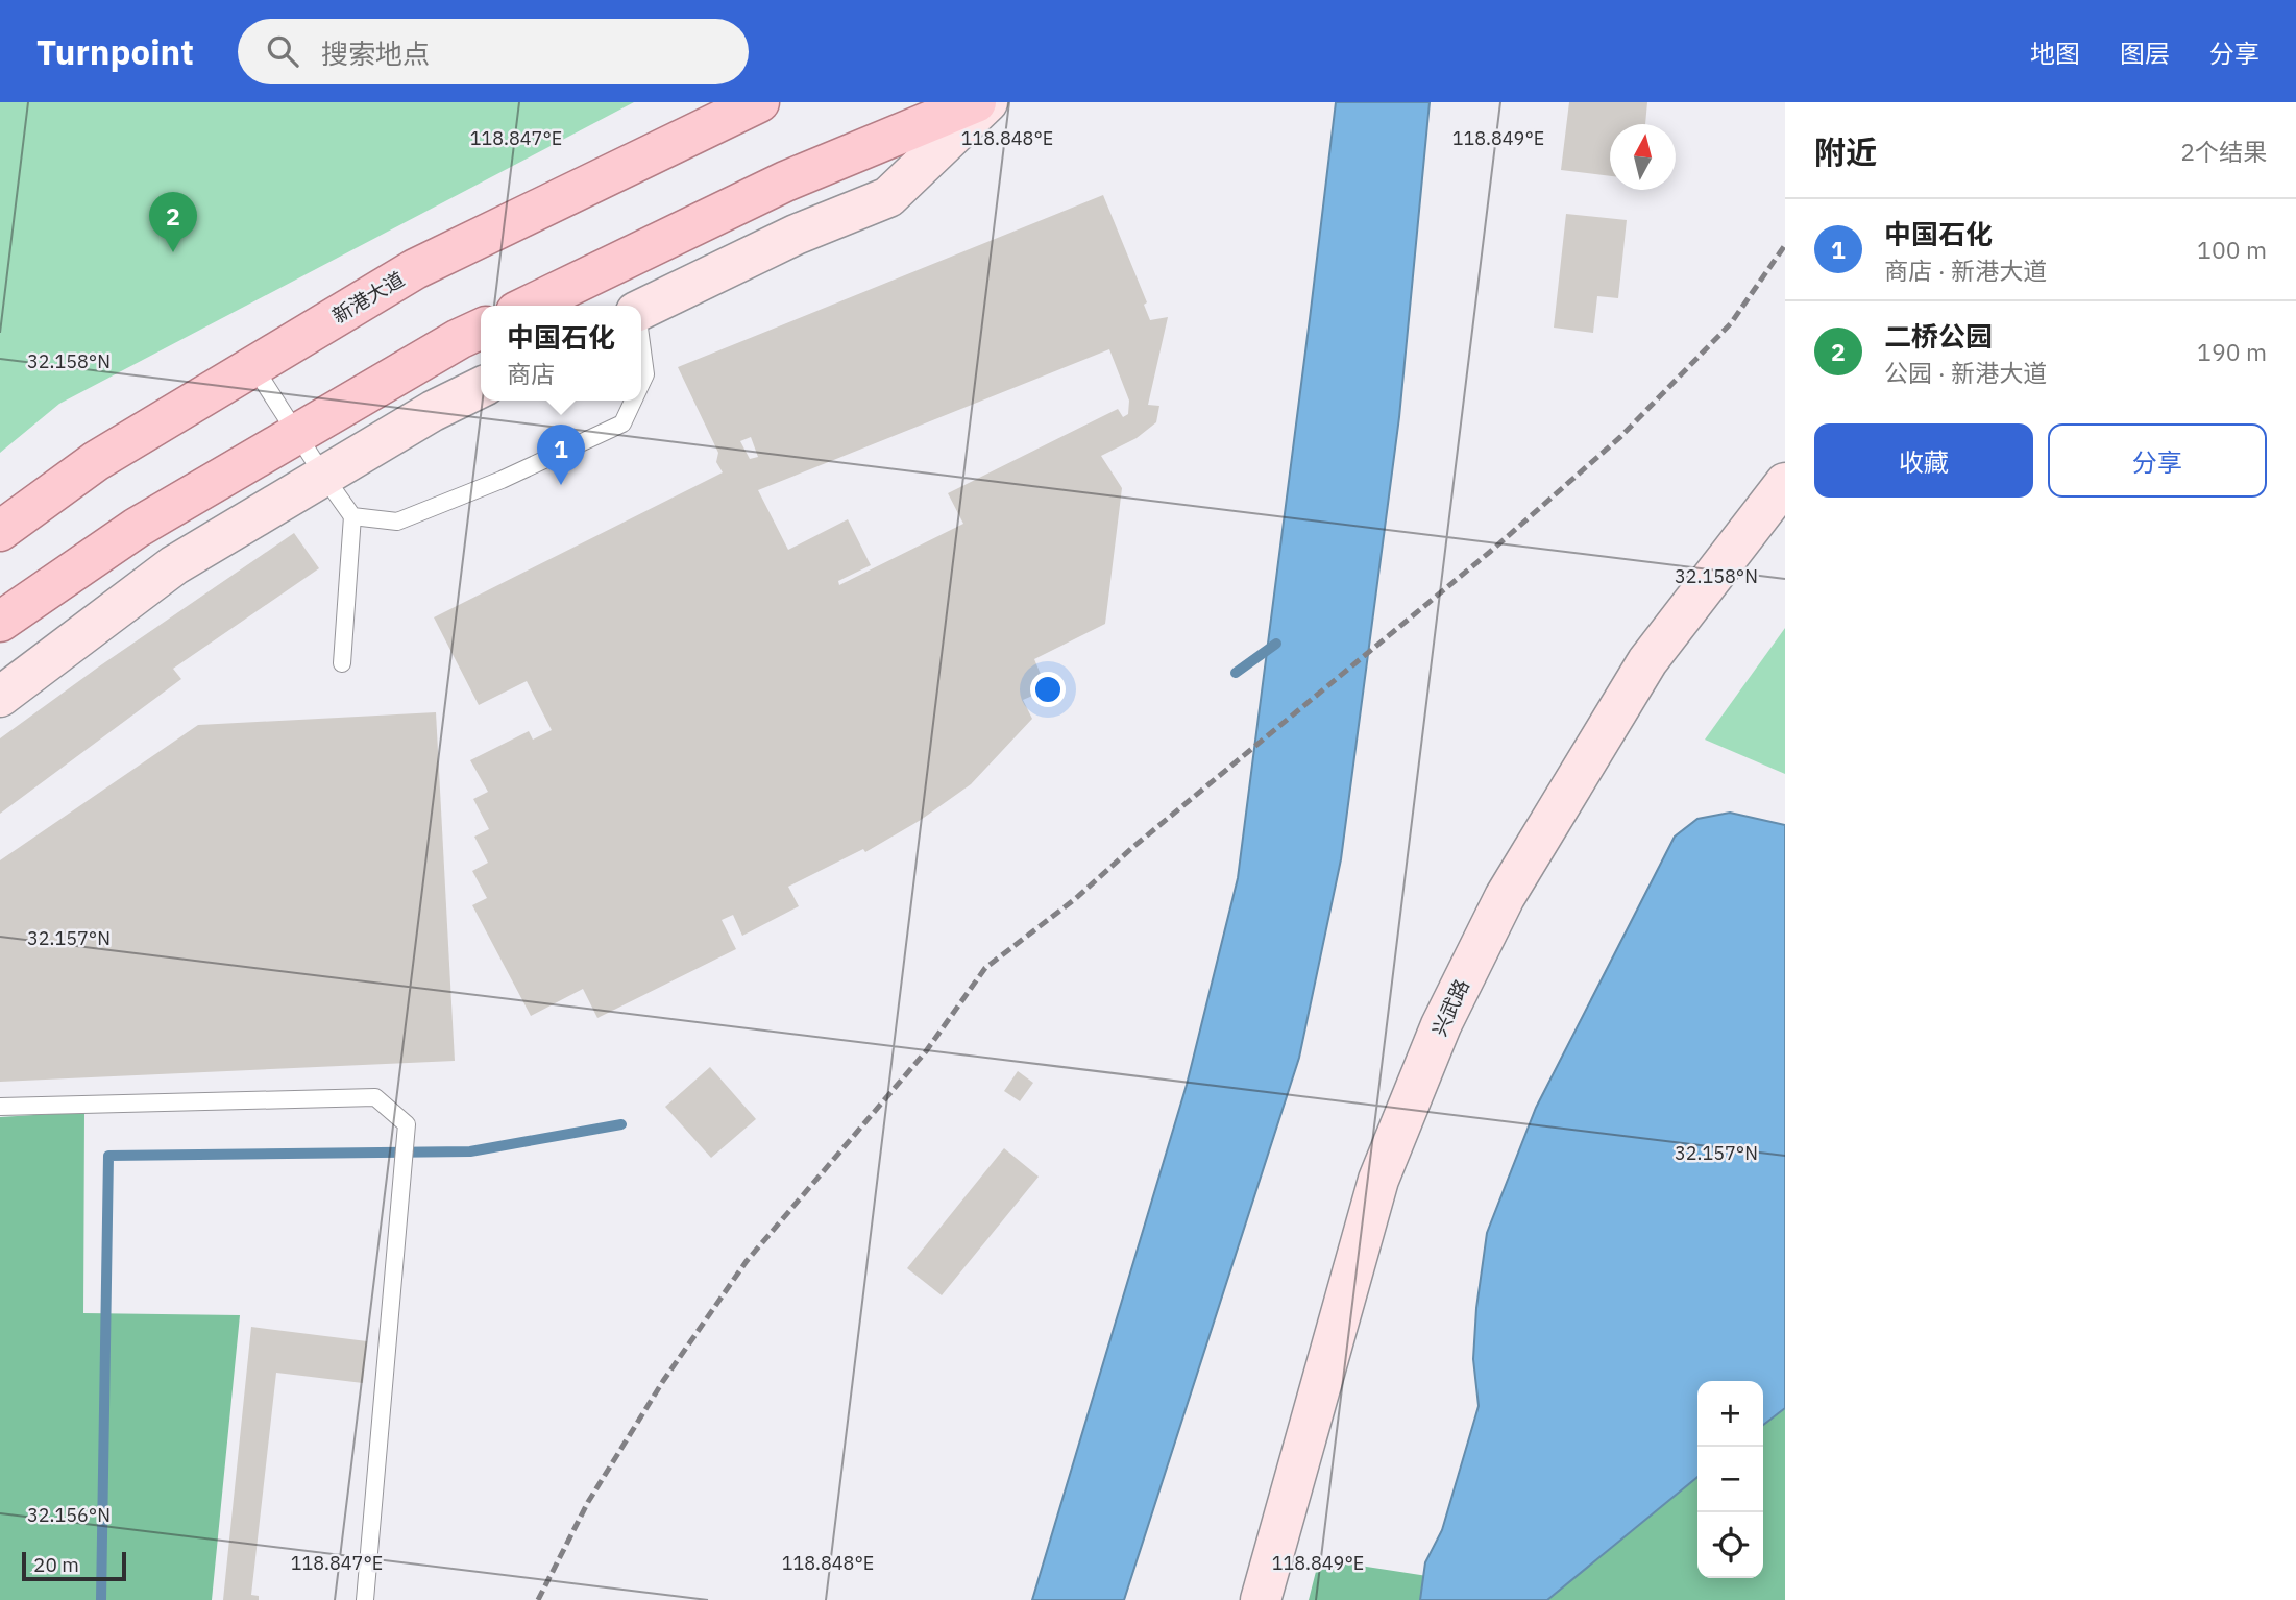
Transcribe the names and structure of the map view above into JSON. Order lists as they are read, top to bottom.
{
  "streets": {
    "main road": ["新港大道"],
    "street": ["兴武路"]
  },
  "scale_bar": "20 m",
  "north": "top",
  "page": {
    "header": "Turnpoint",
    "search": "搜索地点",
    "nav": ["地图", "图层", "分享"],
    "heading": ["附近", "2个结果"],
    "pins": ["2", "1"],
    "list": [
      {
        "mark": "1",
        "name": "中国石化",
        "note": "商店 · 新港大道",
        "value": "100 m"
      },
      {
        "mark": "2",
        "name": "二桥公园",
        "note": "公园 · 新港大道",
        "value": "190 m"
      }
    ],
    "popup": ["中国石化", "商店"],
    "buttons": ["收藏", "分享"],
    "map_buttons": ["+", "−"],
    "scale": "20 m"
  },
  "coordinates": [
    "118.847°E",
    "118.848°E",
    "118.849°E",
    "32.158°N",
    "32.157°N",
    "32.156°N"
  ]
}
